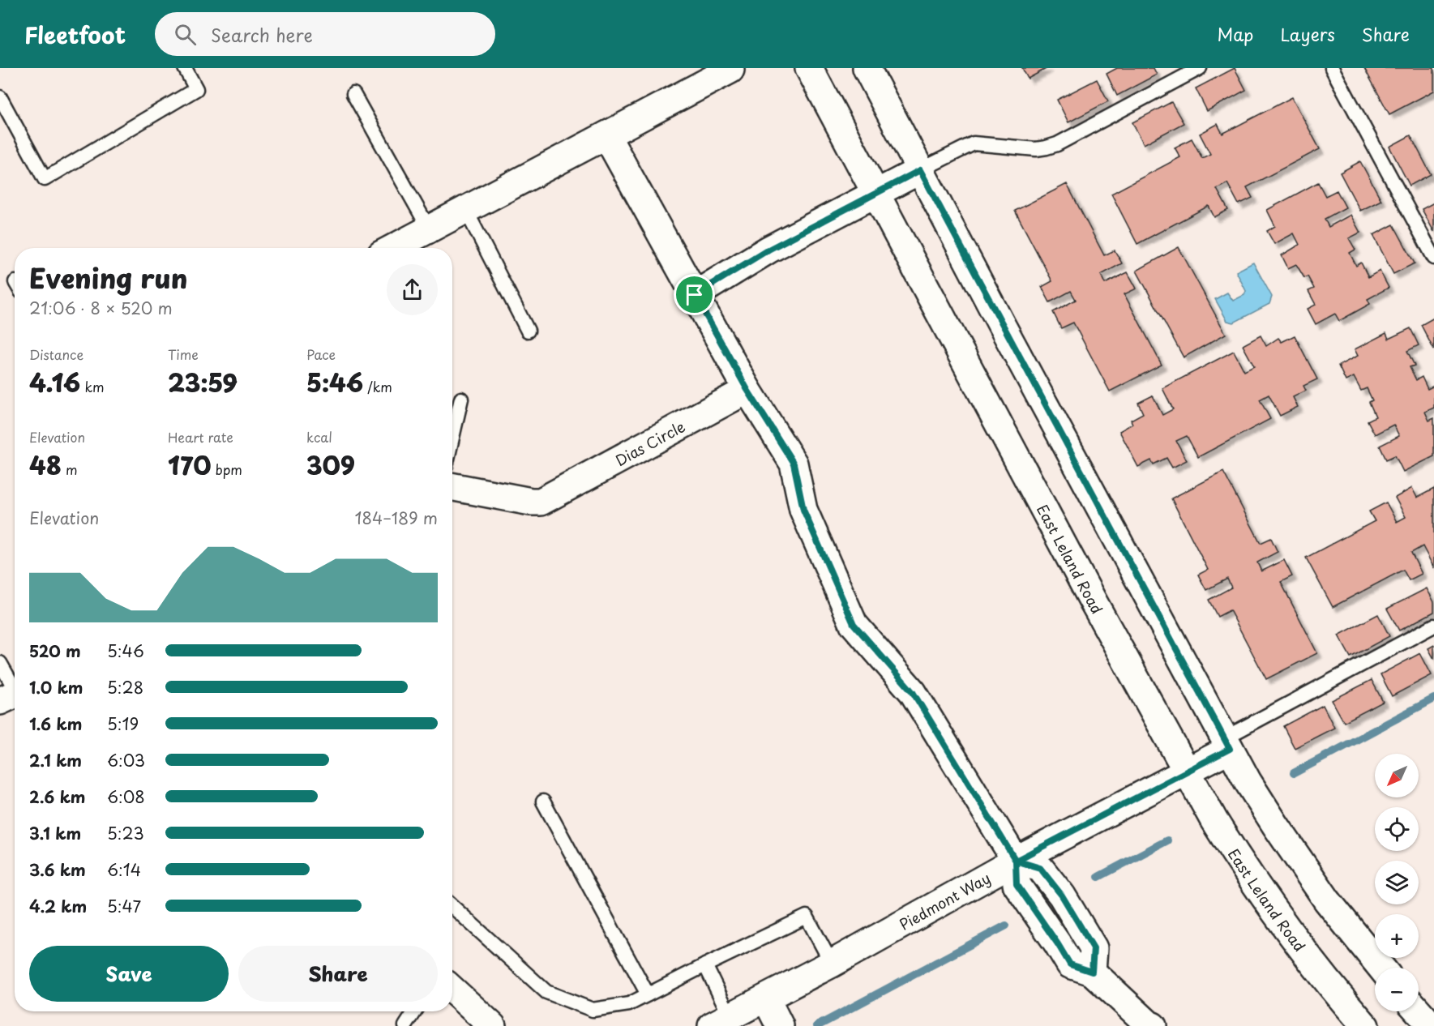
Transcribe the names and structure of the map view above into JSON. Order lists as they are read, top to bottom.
{
  "streets": {
    "street": ["Dias Circle", "East Leland Road", "Piedmont Way"]
  },
  "crossings": [
    ["East Leland Road", "Piedmont Way"]
  ],
  "north": "bottom left",
  "page": {
    "header": "Fleetfoot",
    "search": "Search here",
    "nav": ["Map", "Layers", "Share"],
    "heading": ["Evening run", "21:06 · 8 × 520 m"],
    "stats": [
      ["Distance", "4.16 km"],
      ["Time", "23:59"],
      ["Pace", "5:46 /km"],
      ["Elevation", "48 m"],
      ["Heart rate", "170 bpm"],
      ["kcal", "309"]
    ],
    "chart": ["Elevation", "184–189 m"],
    "list": [
      {
        "name": "520 m",
        "note": "5:46"
      },
      {
        "name": "1.0 km",
        "note": "5:28"
      },
      {
        "name": "1.6 km",
        "note": "5:19"
      },
      {
        "name": "2.1 km",
        "note": "6:03"
      },
      {
        "name": "2.6 km",
        "note": "6:08"
      },
      {
        "name": "3.1 km",
        "note": "5:23"
      },
      {
        "name": "3.6 km",
        "note": "6:14"
      },
      {
        "name": "4.2 km",
        "note": "5:47"
      }
    ],
    "map_buttons": ["+", "−"],
    "buttons": ["Save", "Share"]
  }
}
